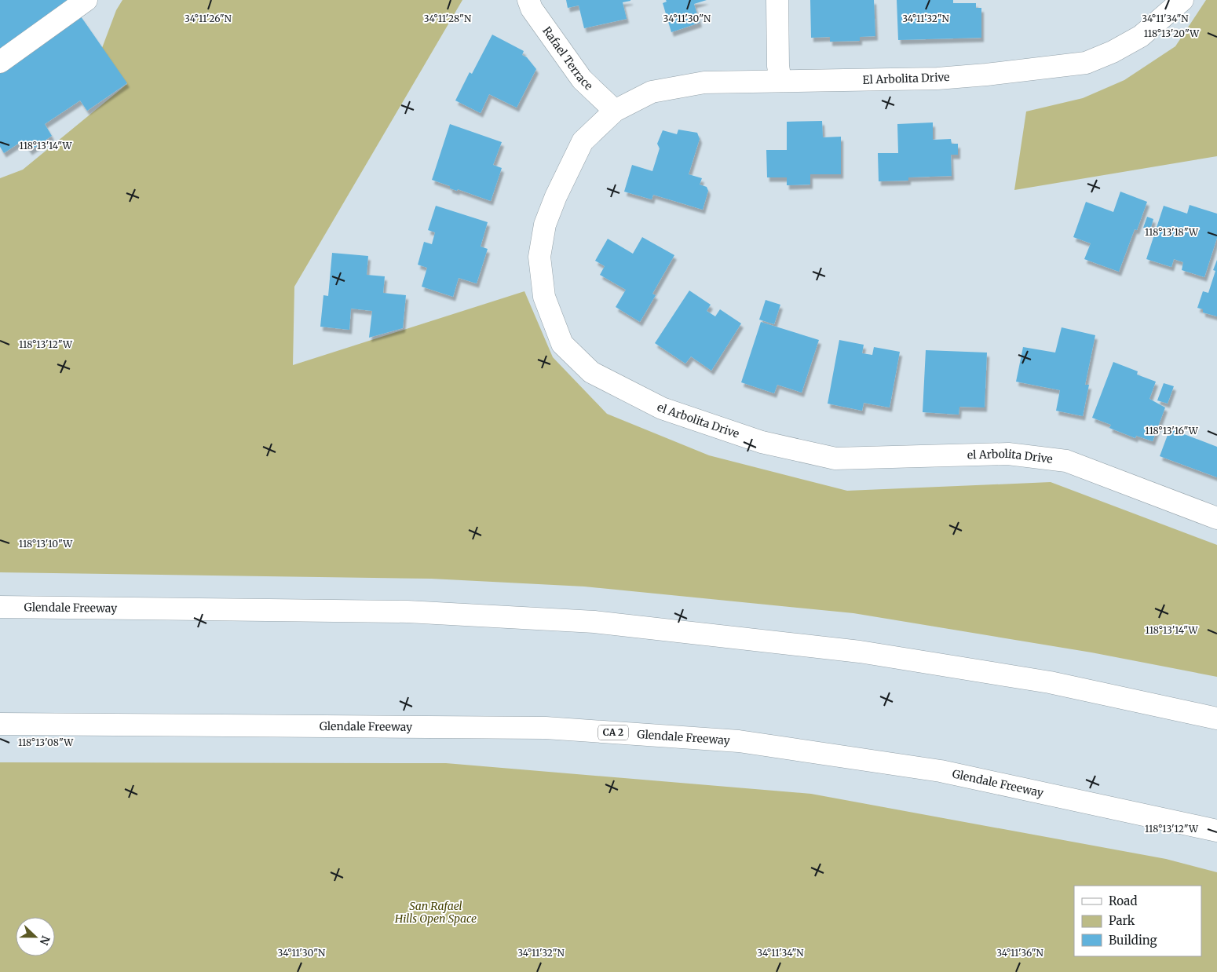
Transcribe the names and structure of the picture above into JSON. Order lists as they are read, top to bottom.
{
  "streets": {
    "main road": [
      "Rafael Terrace",
      "El Arbolita Drive",
      "el Arbolita Drive",
      "Glendale Freeway",
      "CA 2"
    ]
  },
  "crossings": [
    ["Rafael Terrace", "El Arbolita Drive"],
    ["Rafael Terrace", "el Arbolita Drive"],
    ["El Arbolita Drive", "el Arbolita Drive"]
  ],
  "parks": ["San Rafael Hills Open Space"],
  "legend": ["Road", "Park", "Building"],
  "north": "right",
  "coordinates": [
    "34°11'26\"N",
    "34°11'28\"N",
    "34°11'30\"N",
    "34°11'32\"N",
    "34°11'34\"N",
    "118°13'20\"W",
    "118°13'14\"W",
    "118°13'18\"W",
    "118°13'12\"W",
    "118°13'16\"W",
    "118°13'10\"W",
    "118°13'08\"W",
    "34°11'36\"N"
  ]
}
